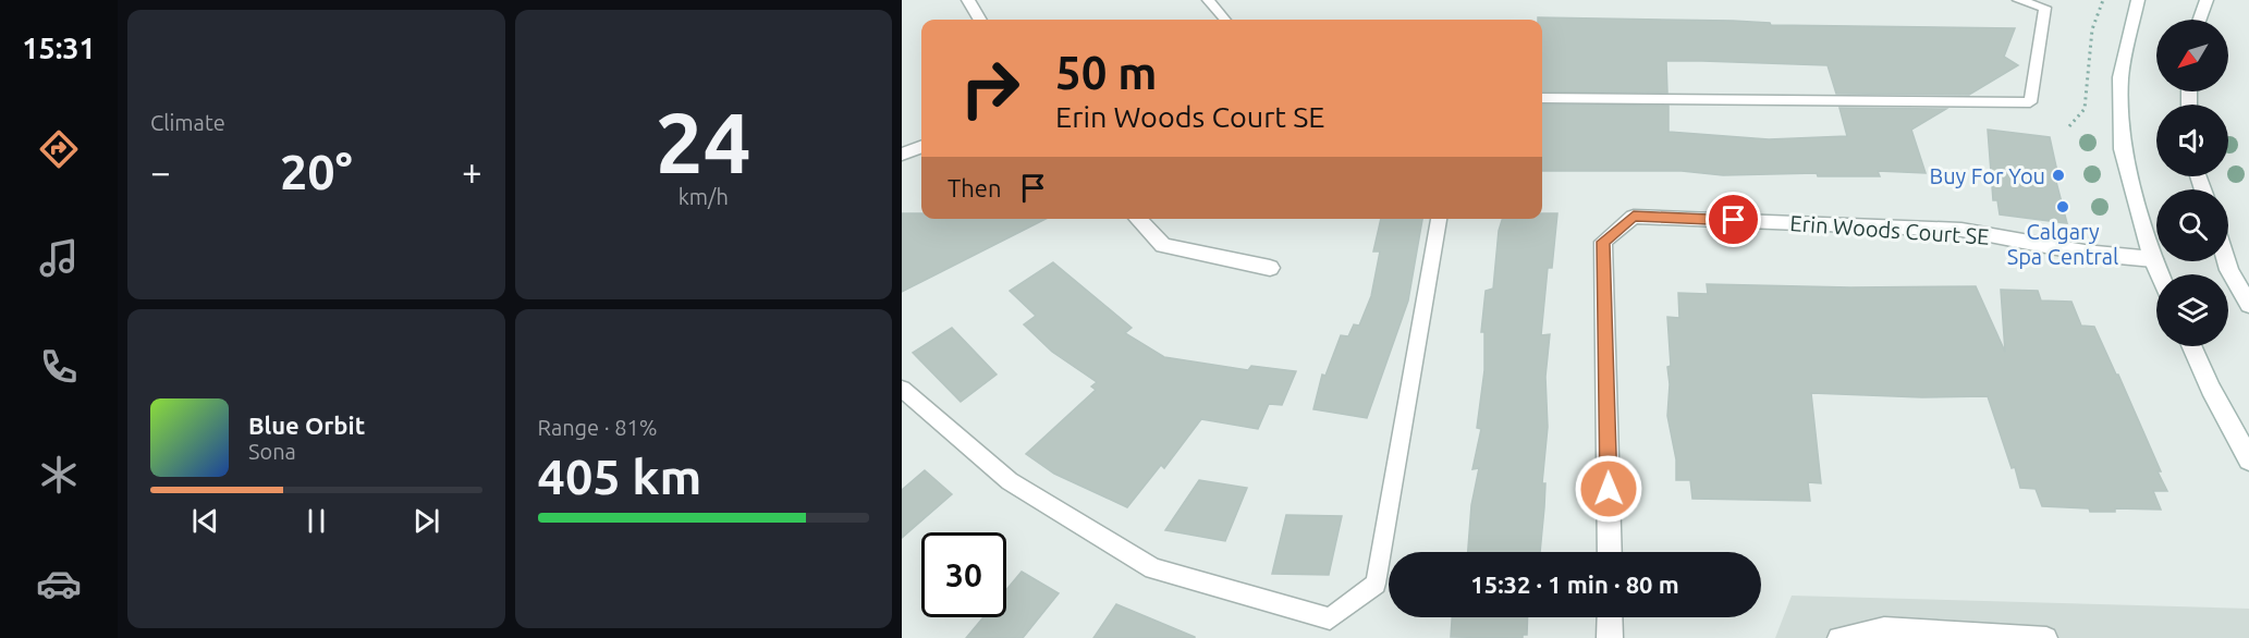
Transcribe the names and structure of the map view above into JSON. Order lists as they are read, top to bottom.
{
  "streets": {
    "street": ["Erin Woods Court SE"]
  },
  "places": ["Buy For You", "Calgary Spa Central"],
  "north": "bottom left",
  "page": {
    "tabs": "15:31",
    "tile": [
      "Climate",
      ["24", "km/h"],
      ["Range · 81%", "405 km"]
    ],
    "turn": ["50 m", "Erin Woods Court SE"],
    "heat": ["−", "20°", "+"],
    "then": "Then",
    "song": ["Blue Orbit", "Sona"],
    "limit": "30",
    "trip": "15:32 · 1 min · 80 m"
  }
}
